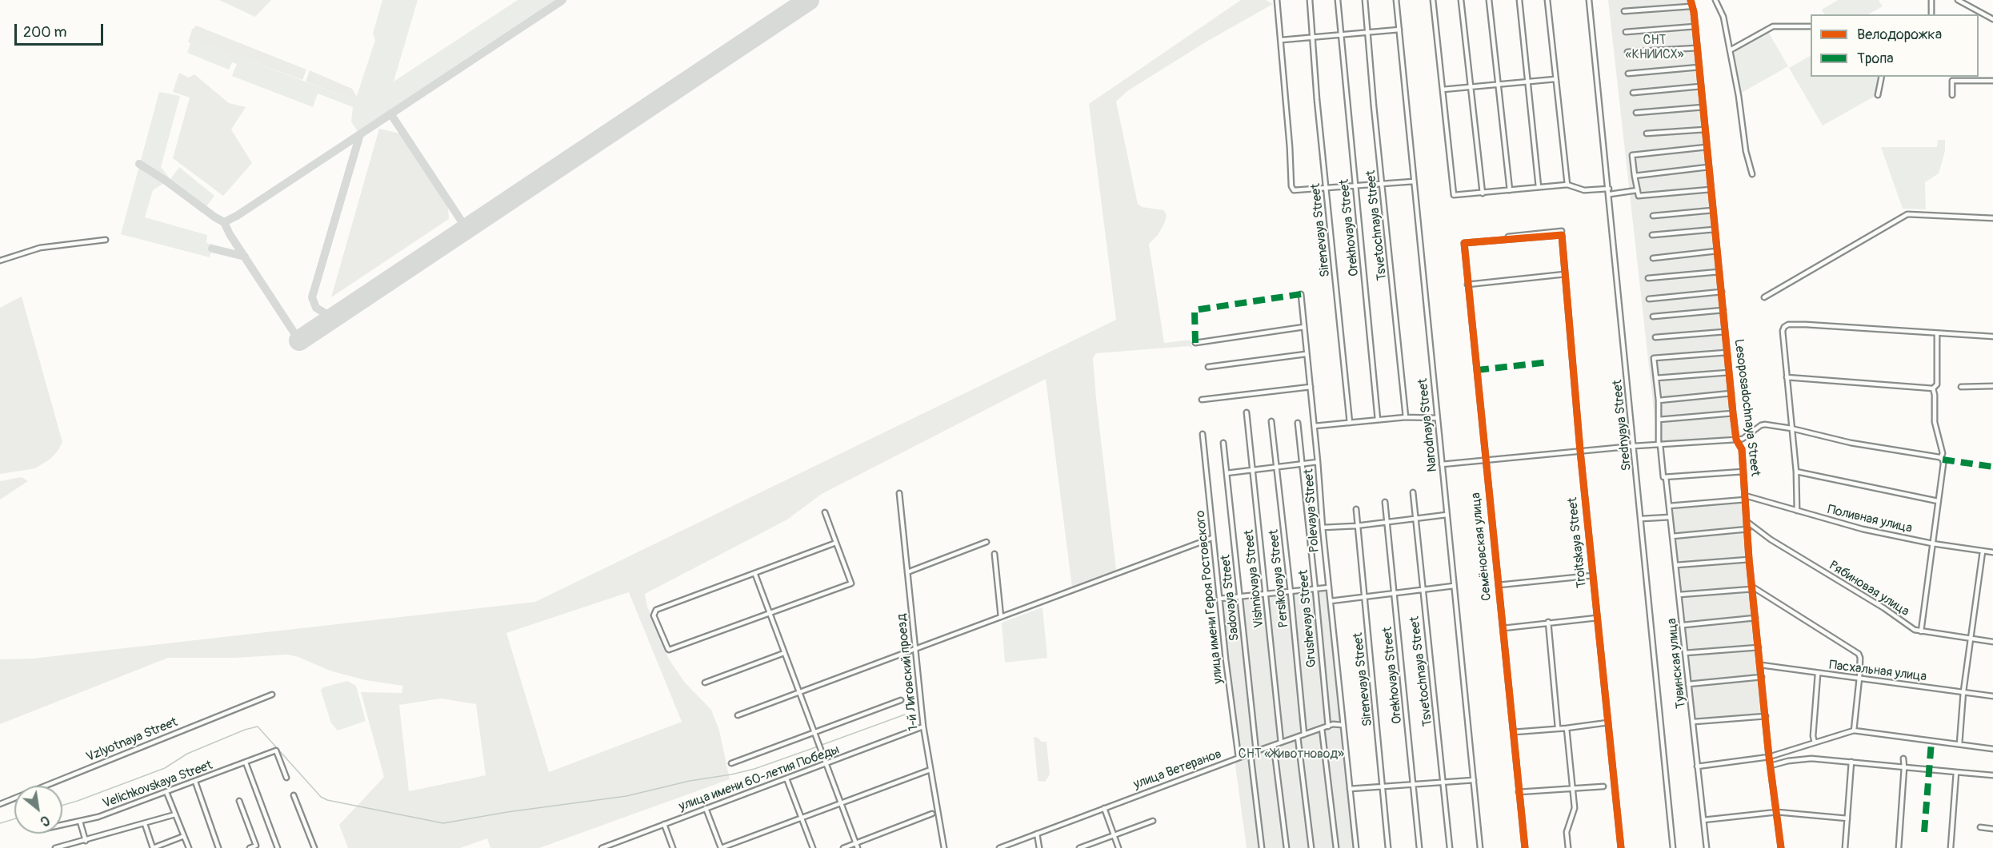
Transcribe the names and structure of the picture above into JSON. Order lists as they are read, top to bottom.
{
  "streets": {
    "street": [
      "Tsvetochnaya Street",
      "Orekhovaya Street",
      "Sirenevaya Street",
      "Lesoposadochnaya Street",
      "Narodnaya Street",
      "Srednyaya Street",
      "Polevaya Street",
      "Поливная улица",
      "Troitskaya Street",
      "Семёновская улица",
      "Vishniovaya Street",
      "Persikovaya Street",
      "Рябиновая улица",
      "улица имени Героя Ростовского",
      "Sadovaya Street",
      "Grushevaya Street",
      "Тувинская улица",
      "Пасхальная улица",
      "1-й Лиговский проезд",
      "Vzlyotnaya Street",
      "улица Ветеранов",
      "улица имени 60-летия Победы",
      "Velichkovskaya Street"
    ]
  },
  "crossings": [
    ["Lesoposadochnaya Street", "Поливная улица"],
    ["Lesoposadochnaya Street", "Рябиновая улица"],
    ["Lesoposadochnaya Street", "Тувинская улица"],
    ["Lesoposadochnaya Street", "Пасхальная улица"],
    ["Troitskaya Street", "Семёновская улица"],
    ["улица имени Героя Ростовского", "улица Ветеранов"],
    ["1-й Лиговский проезд", "улица имени 60-летия Победы"]
  ],
  "parks": ["СНТ «КНИИСХ»", "СНТ «Животновод»"],
  "legend": ["Велодорожка", "Тропа"],
  "scale_bar": "200 m",
  "north": "bottom right"
}
